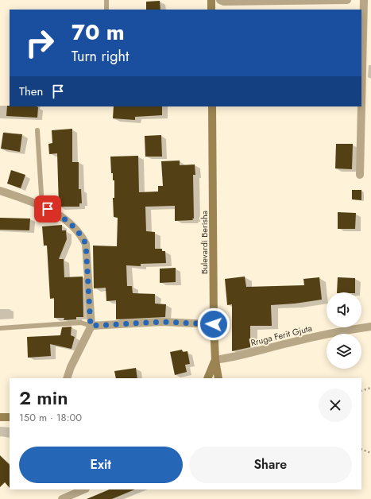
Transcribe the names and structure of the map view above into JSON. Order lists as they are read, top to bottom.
{
  "streets": {
    "main road": ["Bulevardi Berisha"],
    "street": ["Rruga Ferit Gjuta"]
  },
  "crossings": [
    ["Bulevardi Berisha", "Rruga Ferit Gjuta"]
  ],
  "page": {
    "turn": ["70 m", "Turn right"],
    "then": "Then",
    "heading": ["2 min", "150 m · 18:00"],
    "buttons": ["Exit", "Share"]
  }
}
